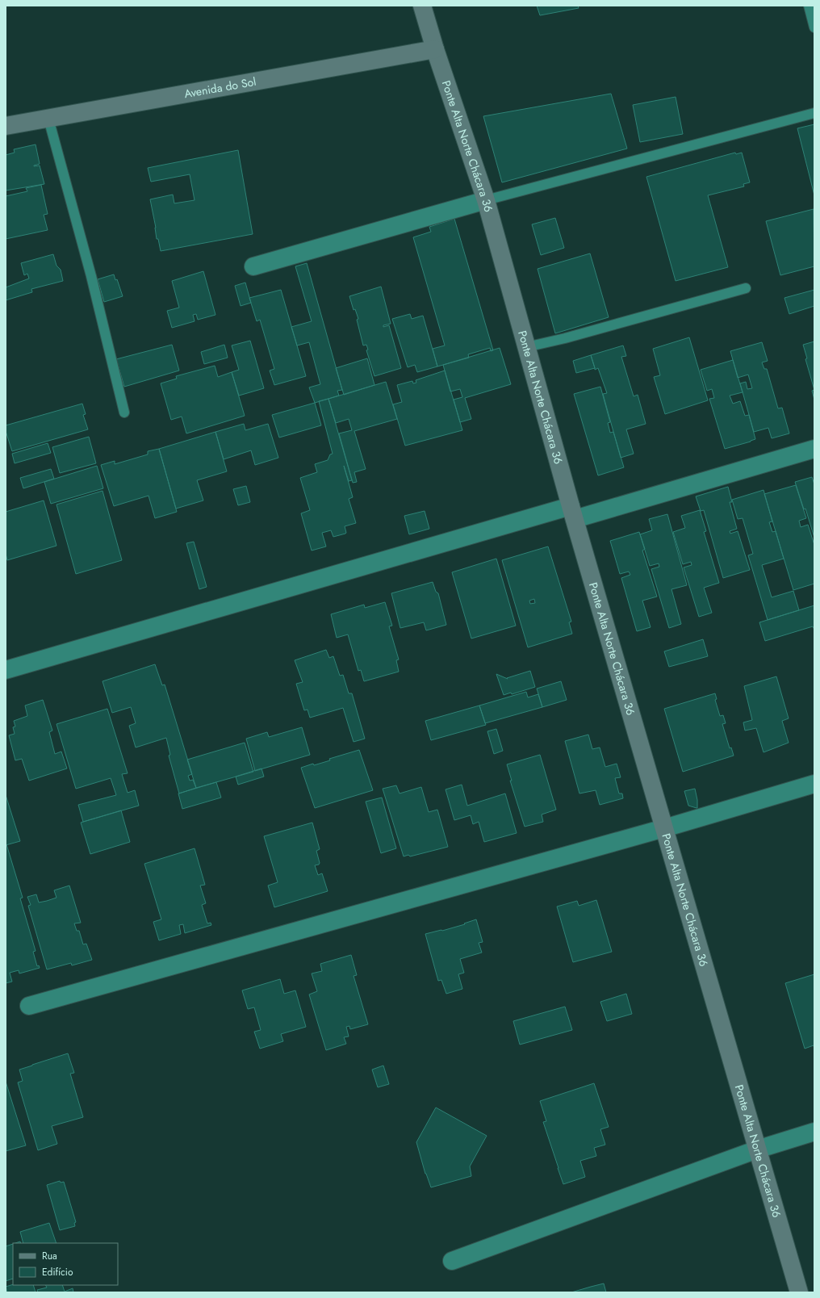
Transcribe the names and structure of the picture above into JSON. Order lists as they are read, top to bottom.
{
  "streets": {
    "street": ["Avenida do Sol", "Ponte Alta Norte Chácara 36"]
  },
  "crossings": [
    ["Avenida do Sol", "Ponte Alta Norte Chácara 36"]
  ],
  "legend": ["Rua", "Edifício"]
}
